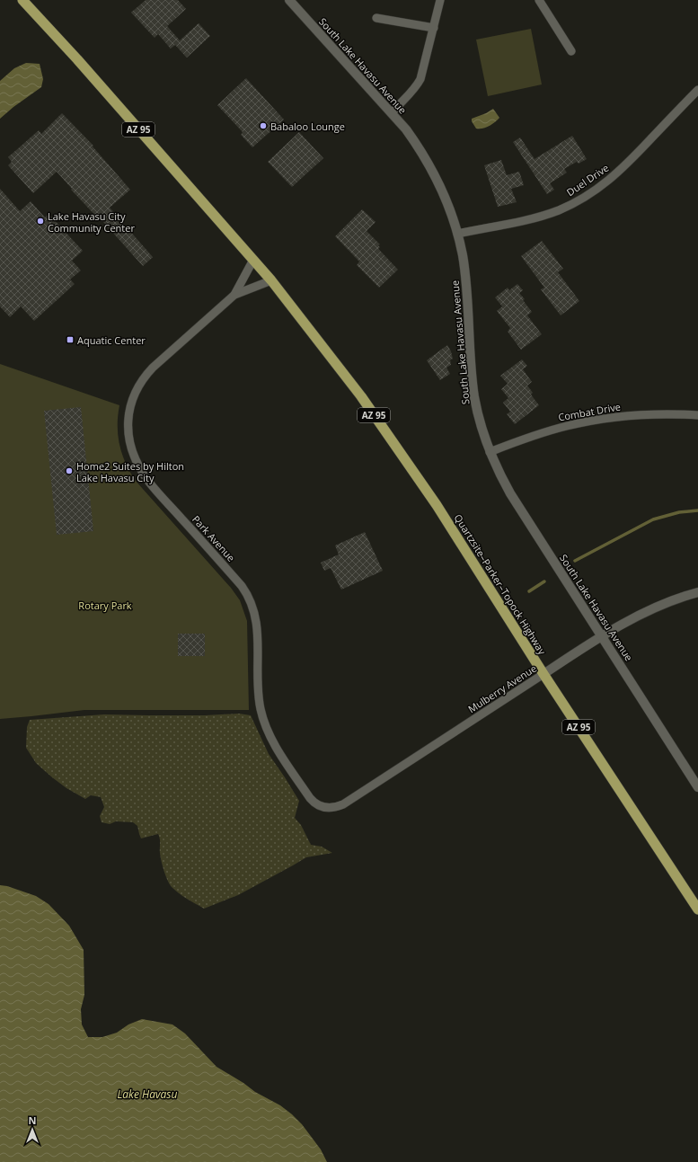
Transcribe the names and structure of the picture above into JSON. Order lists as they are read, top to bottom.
{
  "streets": {
    "highway": ["AZ 95", "Quartzsite–Parker–Topock Highway"],
    "main road": ["South Lake Havasu Avenue", "Mulberry Avenue"],
    "street": ["Duel Drive", "Combat Drive", "Park Avenue"]
  },
  "crossings": [
    ["South Lake Havasu Avenue", "Duel Drive"],
    ["South Lake Havasu Avenue", "Combat Drive"],
    ["South Lake Havasu Avenue", "Mulberry Avenue"],
    ["AZ 95", "Park Avenue"],
    ["AZ 95", "Quartzsite–Parker–Topock Highway"],
    ["Park Avenue", "Quartzsite–Parker–Topock Highway"],
    ["Park Avenue", "Mulberry Avenue"],
    ["Quartzsite–Parker–Topock Highway", "Mulberry Avenue"]
  ],
  "water": ["Lake Havasu"],
  "parks": ["Rotary Park"],
  "places": {
    "other": ["Babaloo Lounge", "Lake Havasu City Community Center", "Home2 Suites by Hilton Lake Havasu City"],
    "transit": ["Aquatic Center"]
  },
  "north": "top"
}
